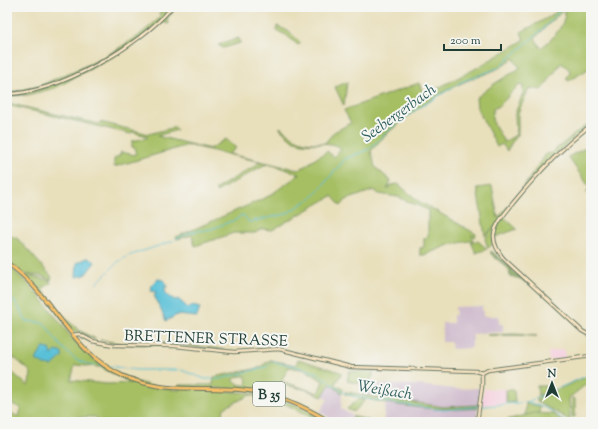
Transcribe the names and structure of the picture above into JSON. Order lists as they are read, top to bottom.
{
  "streets": {
    "main road": ["B 35"],
    "street": ["BRETTENER STRASSE"]
  },
  "crossings": [
    ["BRETTENER STRASSE", "B 35"]
  ],
  "water": ["Seebergerbach", "Weißach"],
  "scale_bar": "200 m",
  "north": "top"
}
